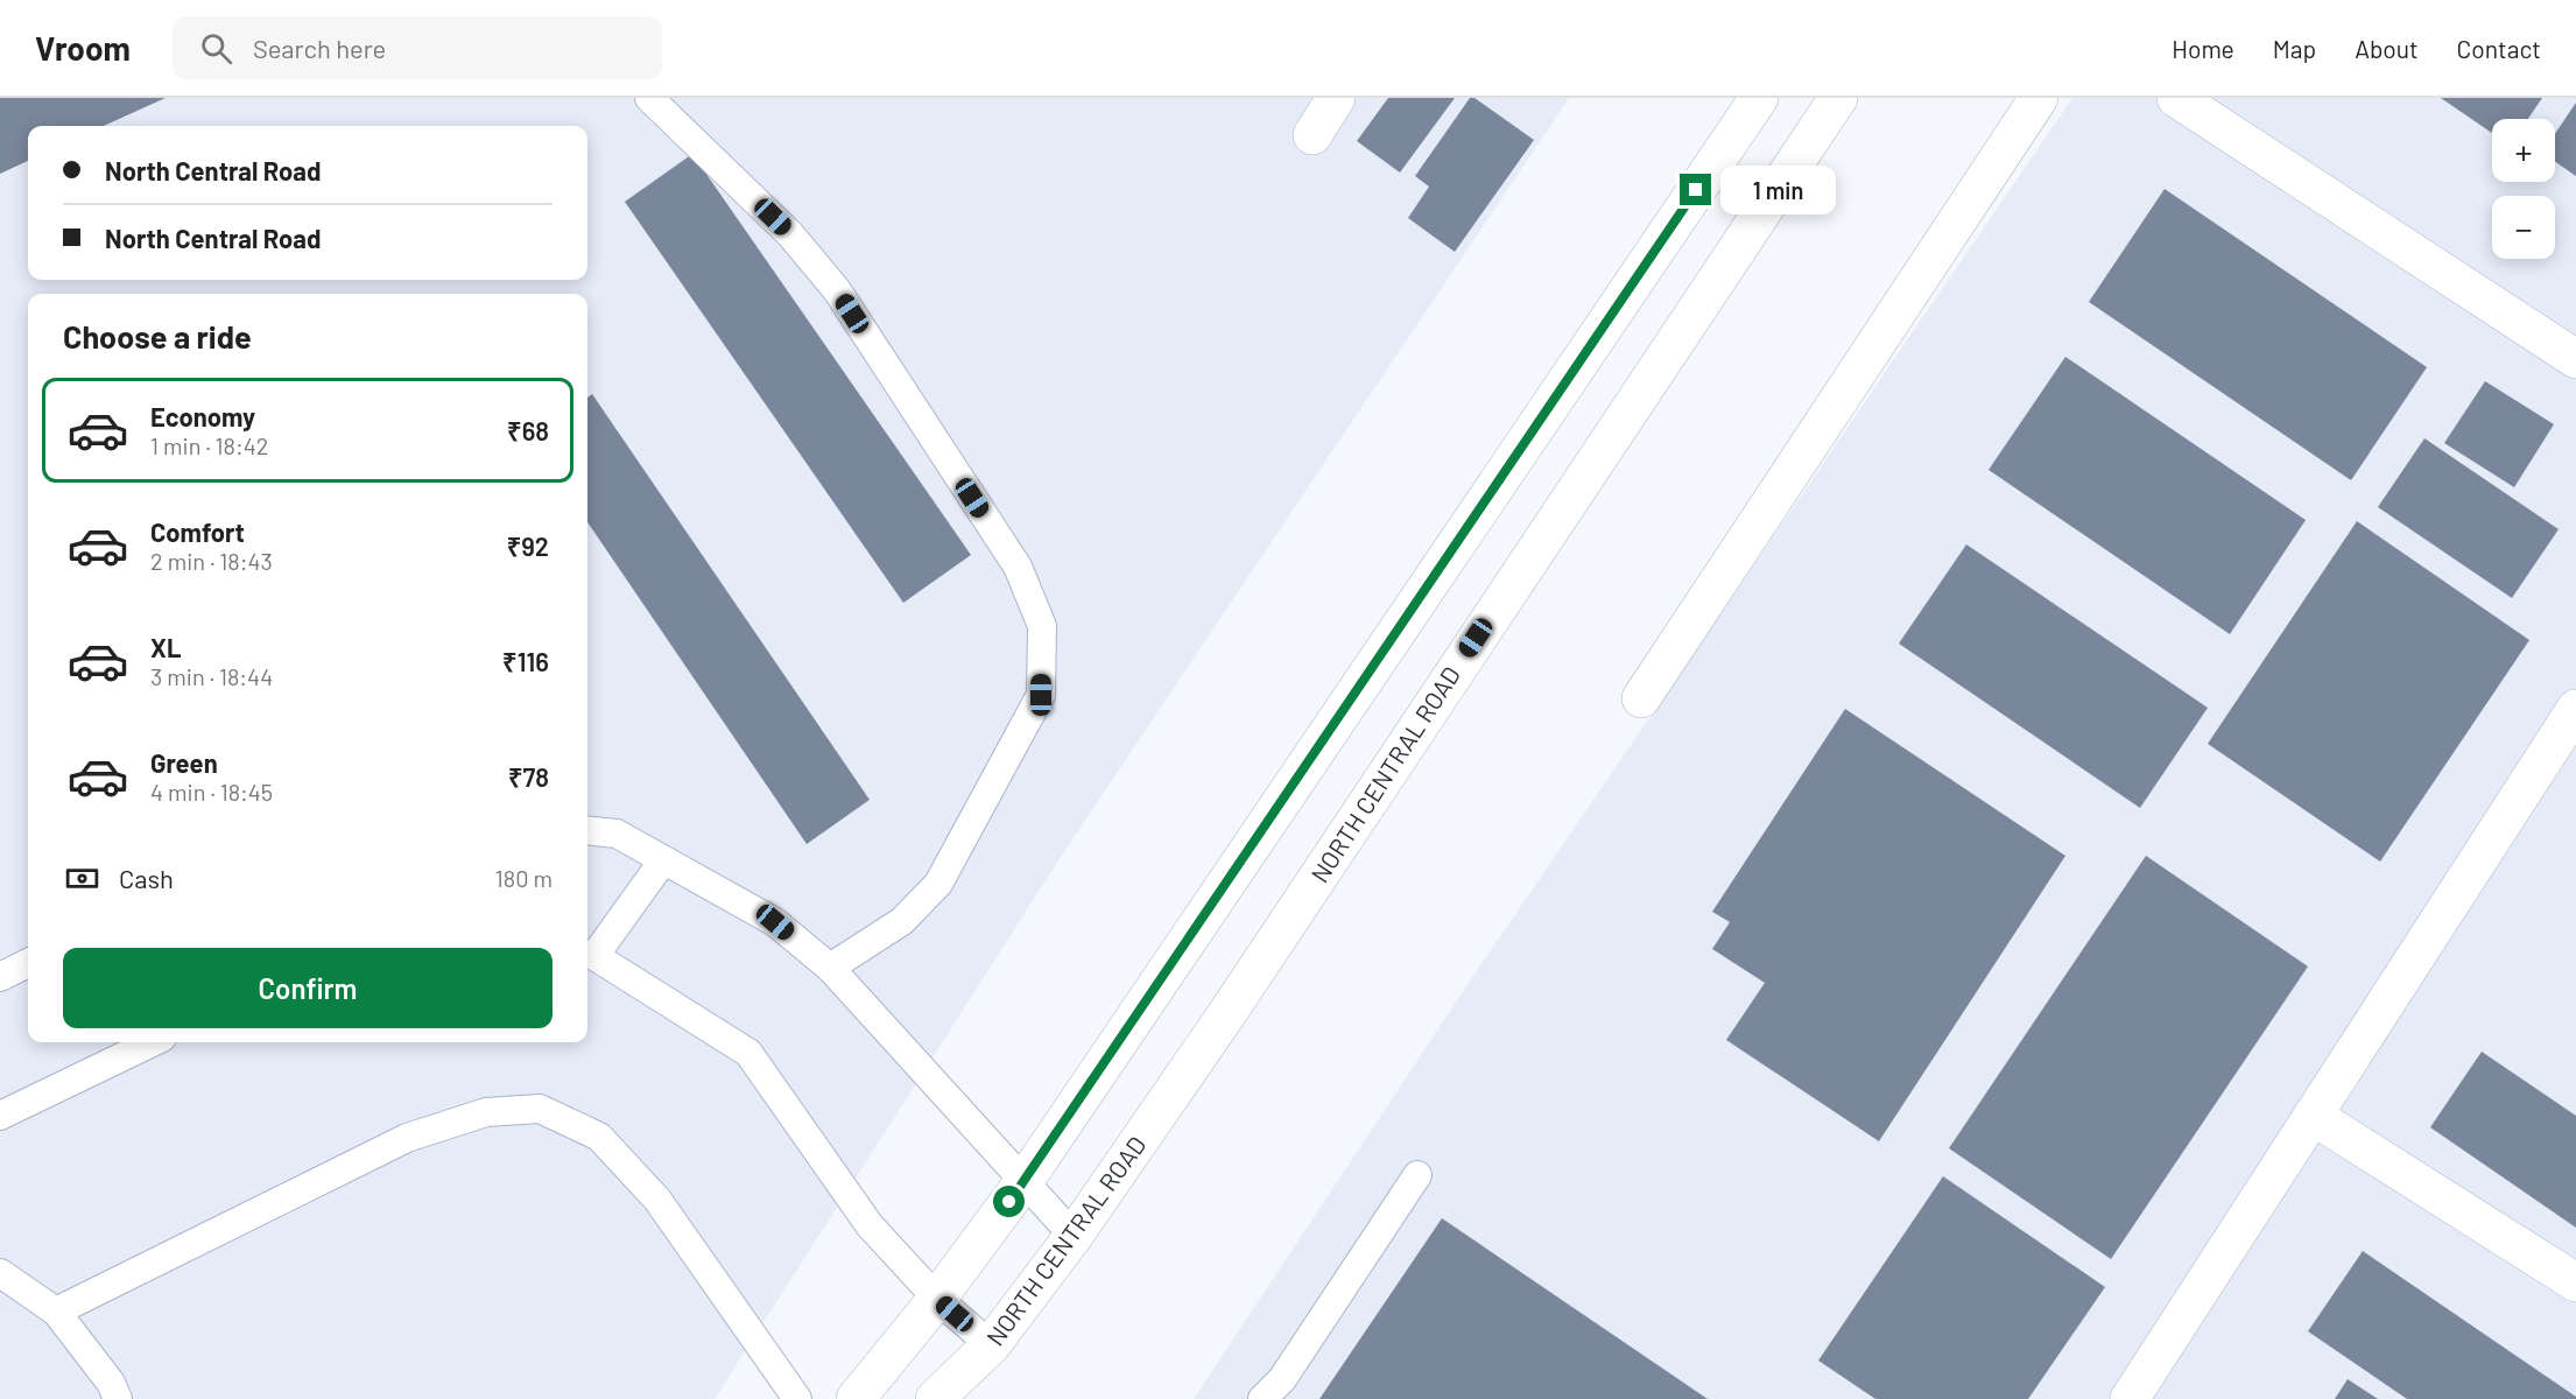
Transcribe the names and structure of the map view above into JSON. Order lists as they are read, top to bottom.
{
  "streets": {
    "main road": ["NORTH CENTRAL ROAD"]
  },
  "page": {
    "header": "Vroom",
    "search": "Search here",
    "nav": [
      "Home",
      "Map",
      "About",
      "Contact"
    ],
    "map_buttons": ["+", "−"],
    "banner": ["North Central Road", "North Central Road"],
    "bubble": "1 min",
    "heading": "Choose a ride",
    "list": [
      {
        "name": "Economy",
        "note": "1 min · 18:42",
        "value": "₹68"
      },
      {
        "name": "Comfort",
        "note": "2 min · 18:43",
        "value": "₹92"
      },
      {
        "name": "XL",
        "note": "3 min · 18:44",
        "value": "₹116"
      },
      {
        "name": "Green",
        "note": "4 min · 18:45",
        "value": "₹78"
      }
    ],
    "pay": ["Cash", "180 m"],
    "buttons": "Confirm"
  }
}
